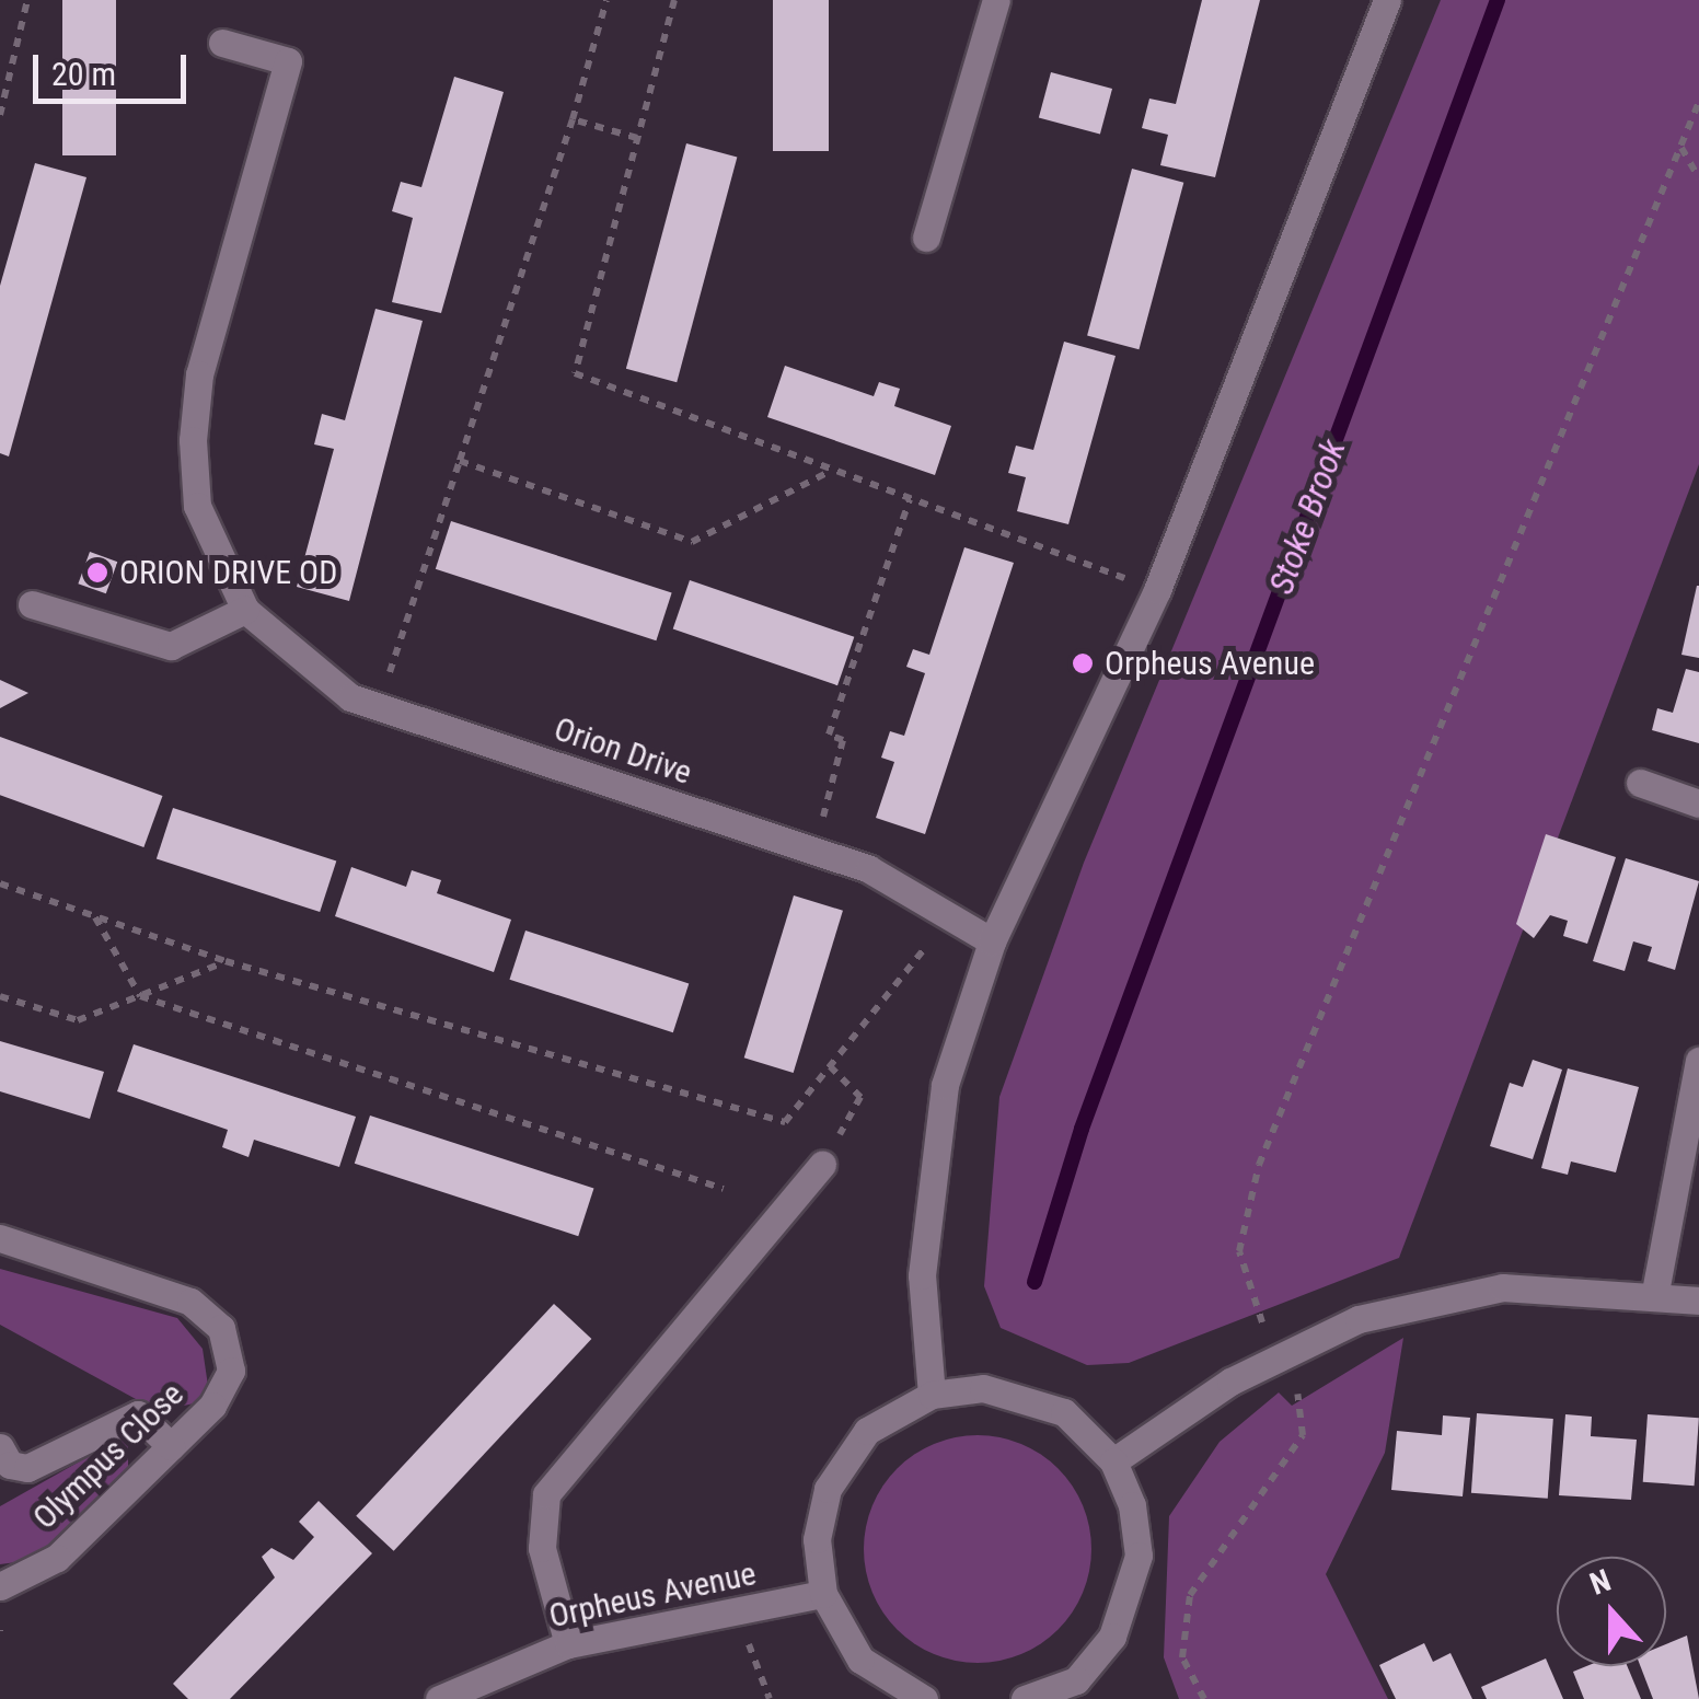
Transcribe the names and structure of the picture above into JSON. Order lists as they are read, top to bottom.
{
  "streets": {
    "street": ["Orion Drive", "Olympus Close", "Orpheus Avenue"]
  },
  "water": ["Stoke Brook"],
  "places": ["ORION DRIVE OD", "Orpheus Avenue"],
  "scale_bar": "20 m",
  "north": "top"
}
